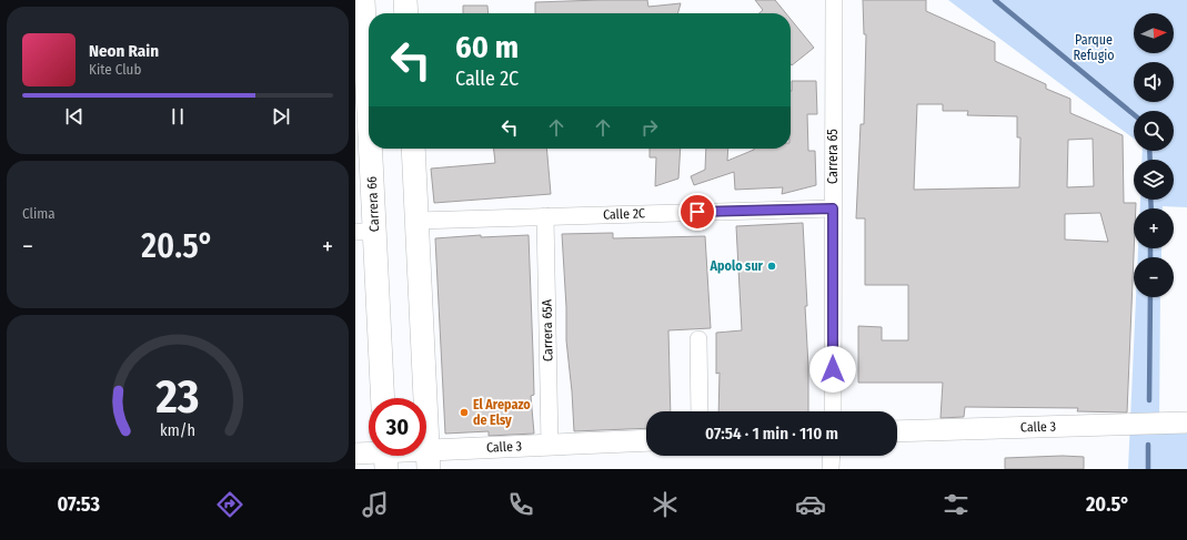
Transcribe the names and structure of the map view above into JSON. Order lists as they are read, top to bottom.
{
  "streets": {
    "main road": ["Carrera 66"],
    "street": [
      "Carrera 65",
      "Calle 2C",
      "Carrera 65A",
      "Calle 3"
    ]
  },
  "crossings": [
    ["Carrera 65", "Calle 2C"],
    ["Calle 2C", "Carrera 65A"],
    ["Carrera 65A", "Calle 3"]
  ],
  "parks": ["Parque Refugio"],
  "places": ["Apolo sur", "El Arepazo de Elsy"],
  "north": "right",
  "page": {
    "map_buttons": ["+", "−"],
    "turn": ["60 m", "Calle 2C"],
    "song": ["Neon Rain", "Kite Club"],
    "tile": "Clima",
    "heat": ["−", "20.5°", "+"],
    "limit": "30",
    "trip": "07:54 · 1 min · 110 m",
    "tabs": ["07:53", "20.5°"],
    "gauge": ["23", "km/h"]
  }
}
